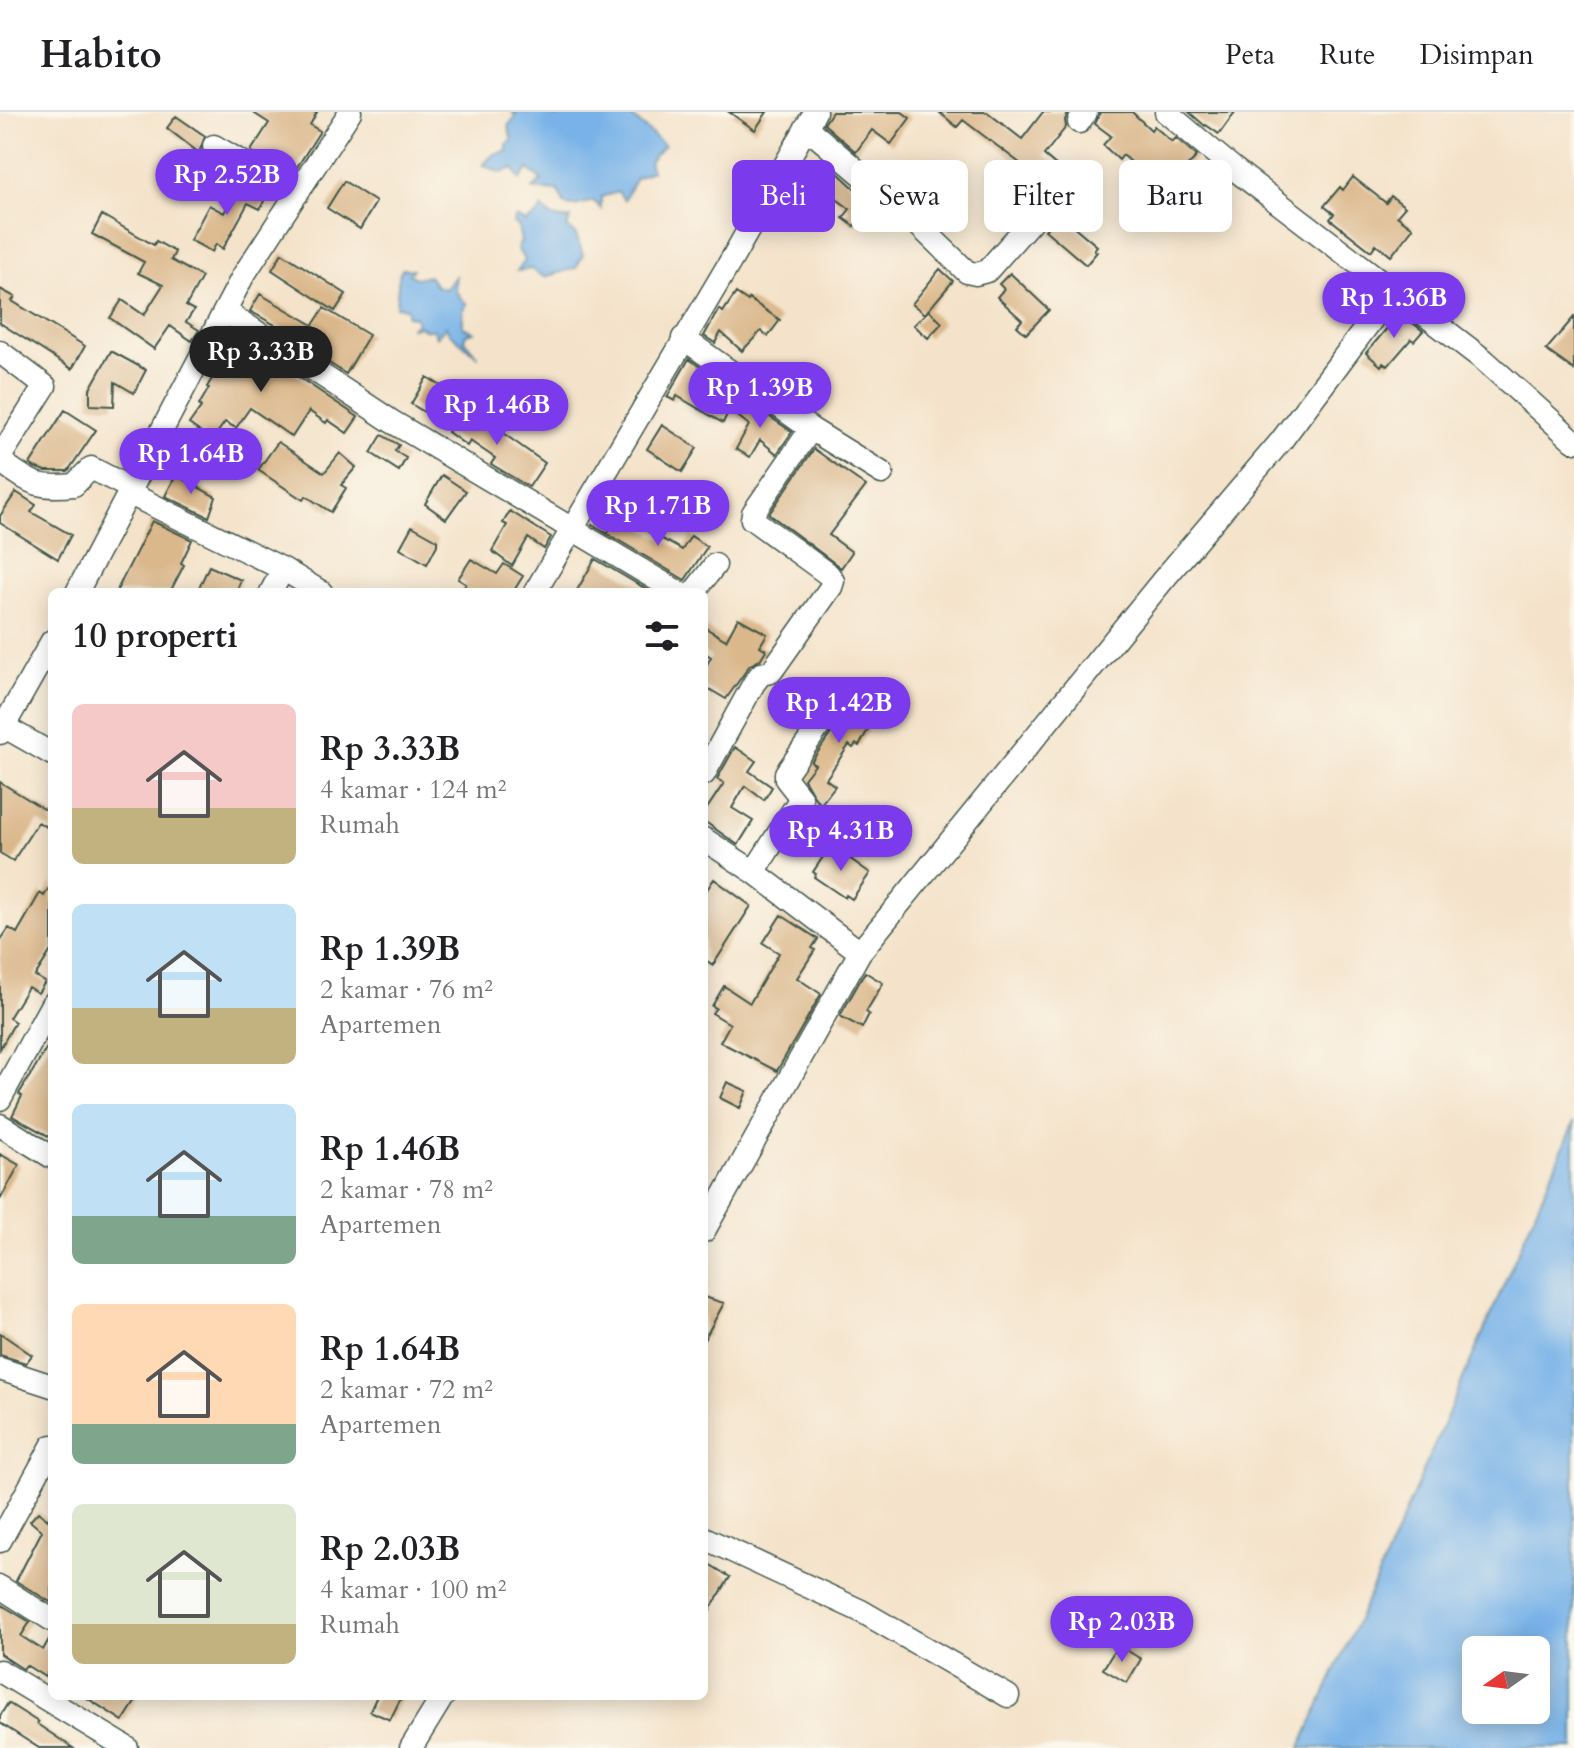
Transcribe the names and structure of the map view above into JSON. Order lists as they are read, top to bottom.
{
  "north": "left",
  "page": {
    "header": "Habito",
    "nav": ["Peta", "Rute", "Disimpan"],
    "price": [
      "Rp 2.52B",
      "Rp 1.36B",
      "Rp 3.33B",
      "Rp 1.39B",
      "Rp 1.46B",
      "Rp 1.64B",
      "Rp 1.71B",
      "Rp 1.42B",
      "Rp 4.31B",
      "Rp 2.03B"
    ],
    "chip": [
      "Beli",
      "Sewa",
      "Filter",
      "Baru"
    ],
    "heading": "10 properti",
    "list": [
      {
        "name": "Rp 3.33B",
        "note": "4 kamar · 124 m² · Rumah"
      },
      {
        "name": "Rp 1.39B",
        "note": "2 kamar · 76 m² · Apartemen"
      },
      {
        "name": "Rp 1.46B",
        "note": "2 kamar · 78 m² · Apartemen"
      },
      {
        "name": "Rp 1.64B",
        "note": "2 kamar · 72 m² · Apartemen"
      },
      {
        "name": "Rp 2.03B",
        "note": "4 kamar · 100 m² · Rumah"
      }
    ]
  }
}
